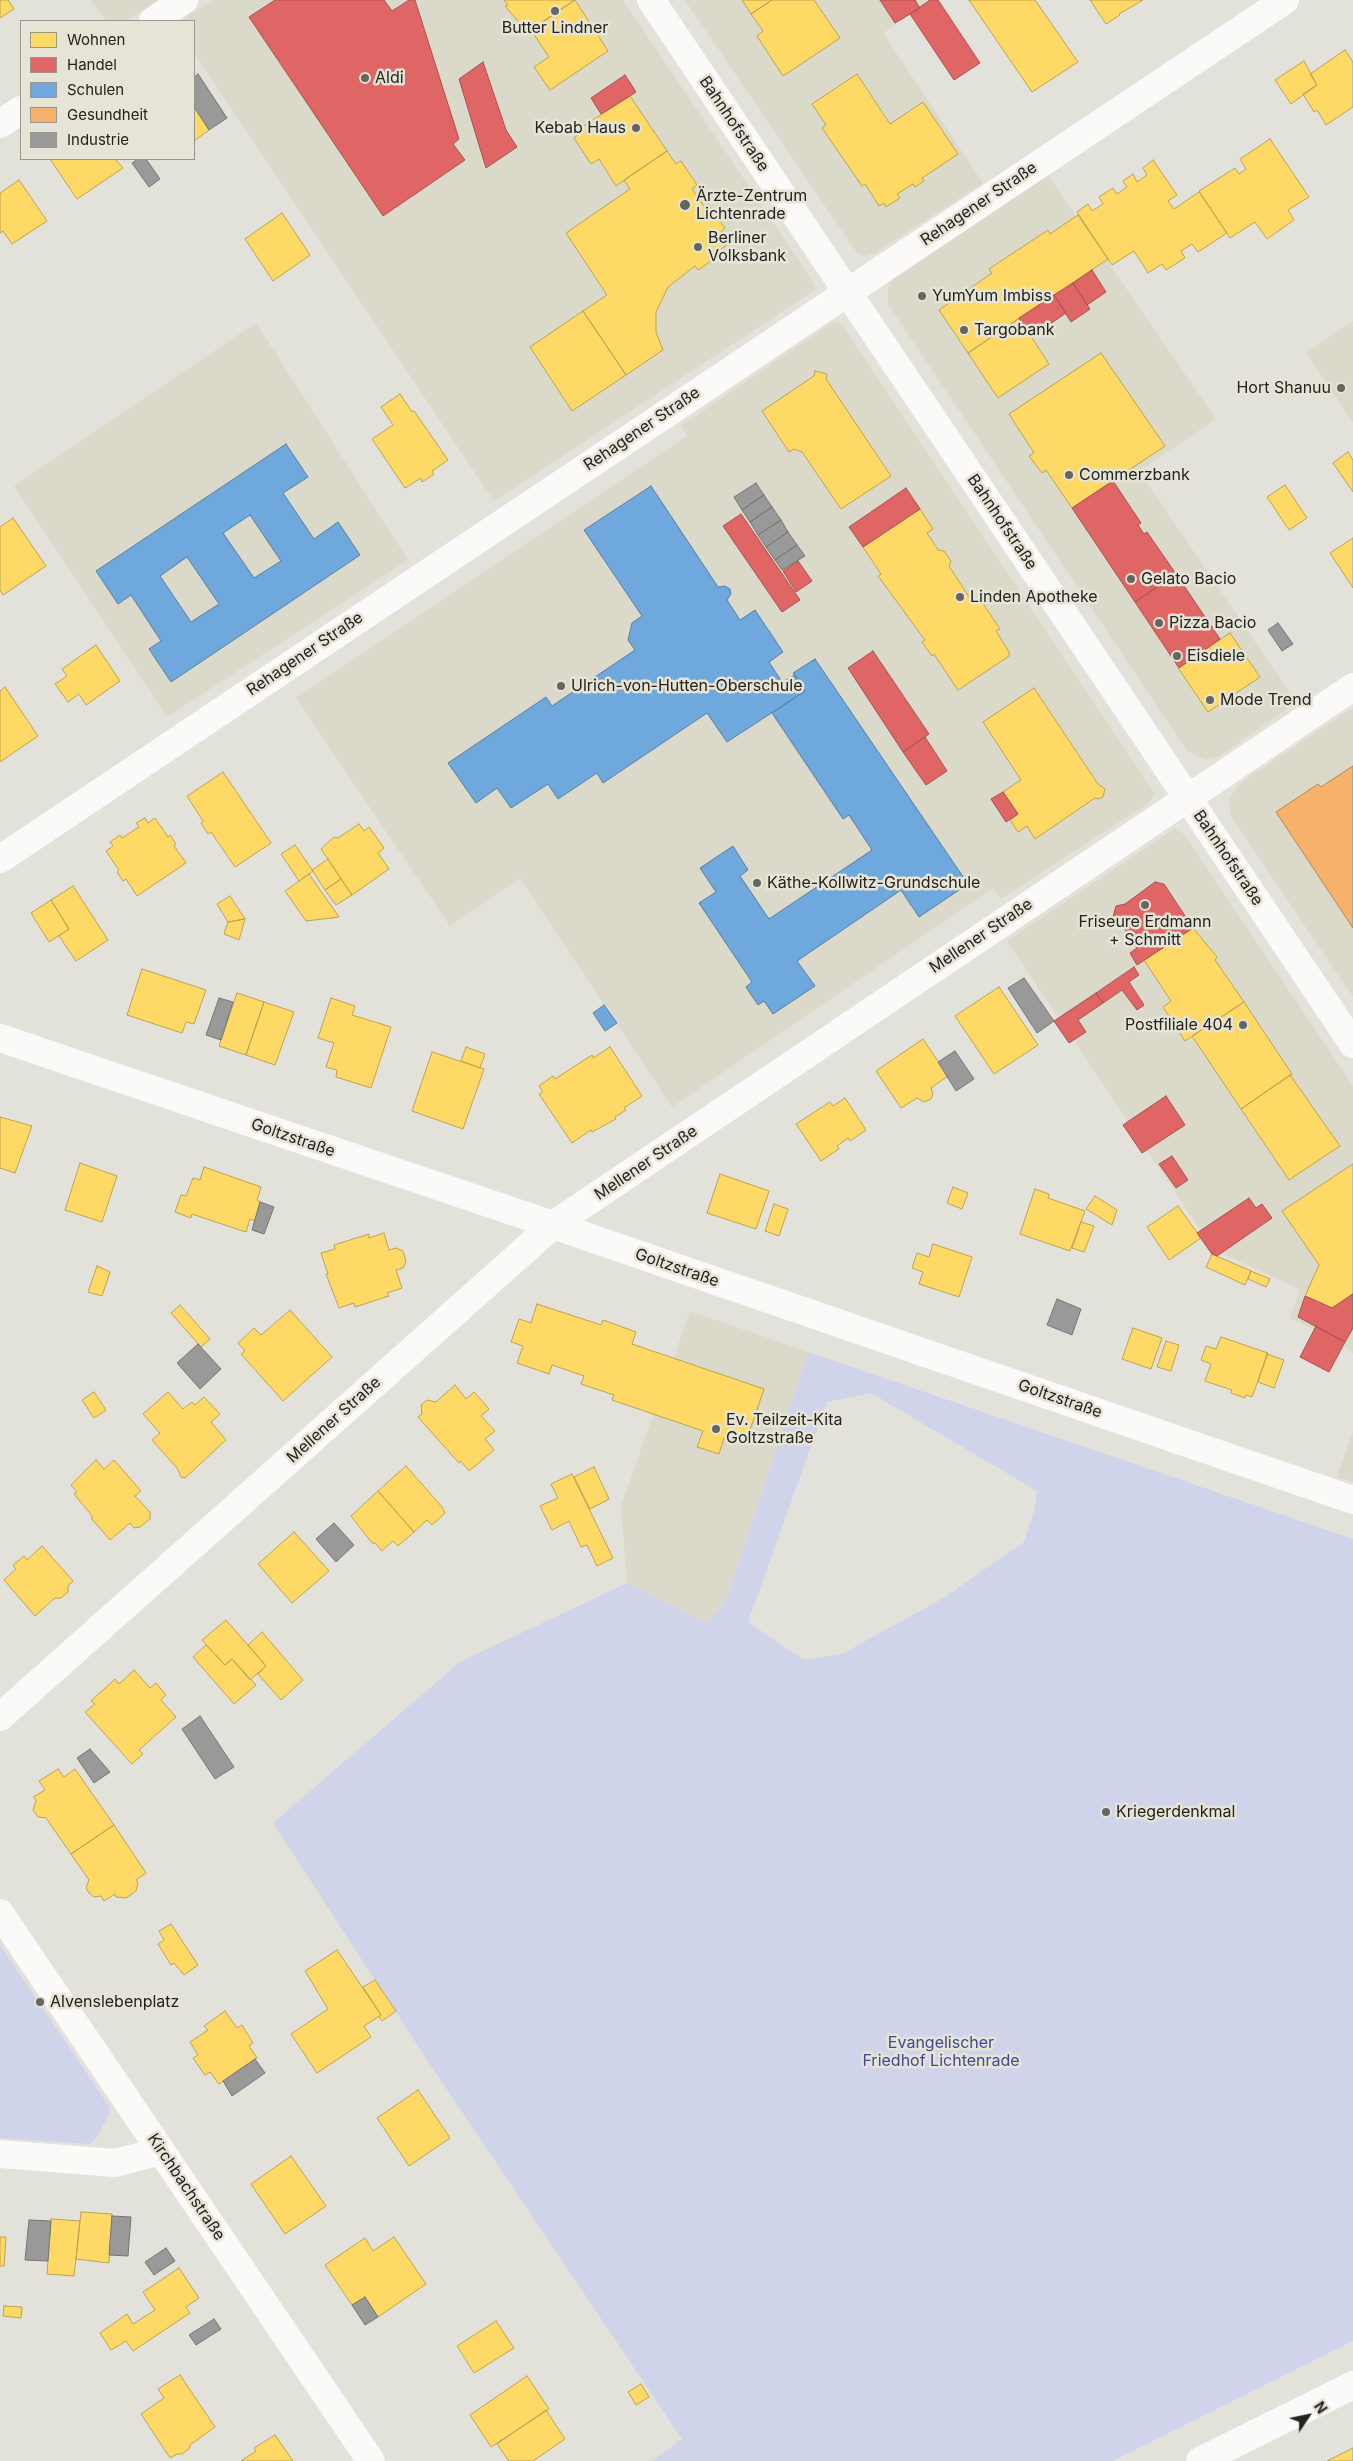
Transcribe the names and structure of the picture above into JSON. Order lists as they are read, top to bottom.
{
  "streets": {
    "street": [
      "Bahnhofstraße",
      "Rehagener Straße",
      "Mellener Straße",
      "Goltzstraße",
      "Kirchbachstraße"
    ]
  },
  "crossings": [
    ["Bahnhofstraße", "Rehagener Straße"],
    ["Bahnhofstraße", "Mellener Straße"],
    ["Mellener Straße", "Goltzstraße"]
  ],
  "parks": ["Evangelischer Friedhof Lichtenrade"],
  "places": [
    "Butter Lindner",
    "Aldi",
    "Kebab Haus",
    "Ärzte-Zentrum Lichtenrade",
    "Berliner Volksbank",
    "YumYum Imbiss",
    "Targobank",
    "Hort Shanuu",
    "Commerzbank",
    "Gelato Bacio",
    "Linden Apotheke",
    "Pizza Bacio",
    "Eisdiele",
    "Ulrich-von-Hutten-Oberschule",
    "Mode Trend",
    "Käthe-Kollwitz-Grundschule",
    "Friseure Erdmann + Schmitt",
    "Postfiliale 404",
    "Ev. Teilzeit-Kita Goltzstraße",
    "Kriegerdenkmal",
    "Alvenslebenplatz"
  ],
  "legend": [
    "Wohnen",
    "Handel",
    "Schulen",
    "Gesundheit",
    "Industrie"
  ],
  "north": "top right"
}
